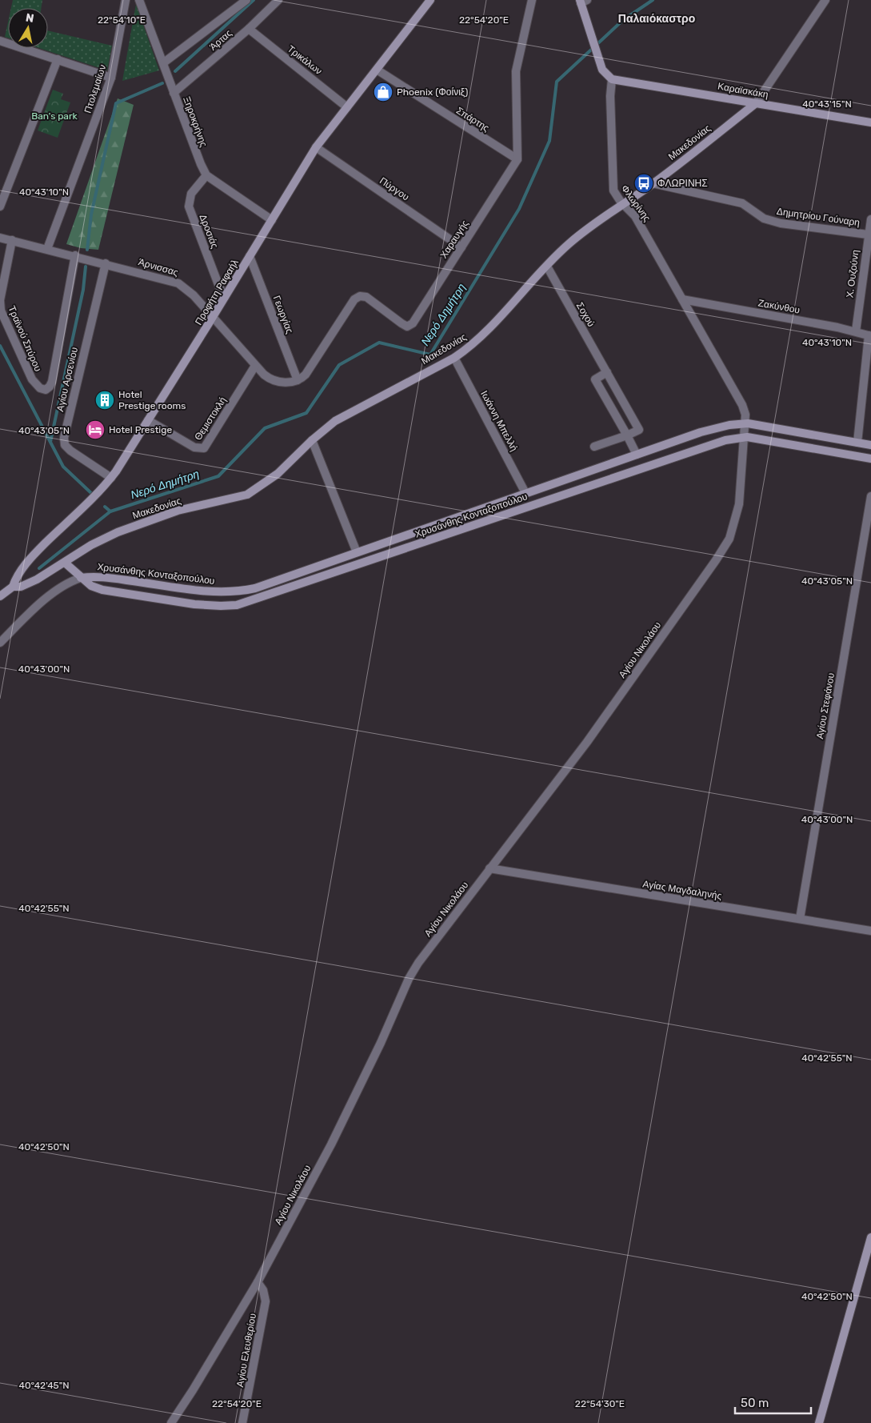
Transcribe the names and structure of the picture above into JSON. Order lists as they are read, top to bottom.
{
  "streets": {
    "street": [
      "Άρτας",
      "Τρικάλων",
      "Πτολεμαίων",
      "Καραϊσκάκη",
      "Σπάρτης",
      "Ξηροκρήνης",
      "Μακεδονίας",
      "Πύργου",
      "Φλωρίνης",
      "Δημητρίου Γούναρη",
      "Δροσιάς",
      "Χαραυγής",
      "Άρνισσας",
      "Χ. Ουζούνη",
      "Προφήτη Ραφαήλ",
      "Ζακύνθου",
      "Γεωργίας",
      "Σοχού",
      "Τραϊνού Σπύρου",
      "Αγίου Αρσενίου",
      "Θεμιστοκλή",
      "Ιωάννη Μπελλή",
      "Χρυσάνθης Κονταξοπούλου",
      "Αγίου Νικολάου",
      "Αγίου Στεφάνου",
      "Αγίας Μαγδαληνής",
      "Αγίου Ελευθερίου"
    ]
  },
  "crossings": [
    ["Άρτας", "Τρικάλων"],
    ["Άρτας", "Ξηροκρήνης"],
    ["Τρικάλων", "Προφήτη Ραφαήλ"],
    ["Πτολεμαίων", "Άρνισσας"],
    ["Καραϊσκάκη", "Μακεδονίας"],
    ["Καραϊσκάκη", "Φλωρίνης"],
    ["Σπάρτης", "Χαραυγής"],
    ["Σπάρτης", "Προφήτη Ραφαήλ"],
    ["Ξηροκρήνης", "Δροσιάς"],
    ["Μακεδονίας", "Φλωρίνης"],
    ["Μακεδονίας", "Δημητρίου Γούναρη"],
    ["Μακεδονίας", "Προφήτη Ραφαήλ"],
    ["Μακεδονίας", "Σοχού"],
    ["Μακεδονίας", "Ιωάννη Μπελλή"],
    ["Μακεδονίας", "Χρυσάνθης Κονταξοπούλου"],
    ["Πύργου", "Χαραυγής"],
    ["Πύργου", "Προφήτη Ραφαήλ"],
    ["Φλωρίνης", "Ζακύνθου"],
    ["Φλωρίνης", "Χρυσάνθης Κονταξοπούλου"],
    ["Φλωρίνης", "Αγίου Νικολάου"],
    ["Δημητρίου Γούναρη", "Χ. Ουζούνη"],
    ["Δροσιάς", "Προφήτη Ραφαήλ"],
    ["Χαραυγής", "Άρνισσας"],
    ["Χαραυγής", "Γεωργίας"],
    ["Άρνισσας", "Προφήτη Ραφαήλ"],
    ["Άρνισσας", "Γεωργίας"],
    ["Άρνισσας", "Τραϊνού Σπύρου"],
    ["Άρνισσας", "Αγίου Αρσενίου"],
    ["Άρνισσας", "Θεμιστοκλή"],
    ["Χ. Ουζούνη", "Ζακύνθου"],
    ["Προφήτη Ραφαήλ", "Γεωργίας"],
    ["Προφήτη Ραφαήλ", "Αγίου Αρσενίου"],
    ["Προφήτη Ραφαήλ", "Θεμιστοκλή"],
    ["Ιωάννη Μπελλή", "Χρυσάνθης Κονταξοπούλου"],
    ["Χρυσάνθης Κονταξοπούλου", "Αγίου Νικολάου"],
    ["Αγίου Νικολάου", "Αγίας Μαγδαληνής"],
    ["Αγίου Νικολάου", "Αγίου Ελευθερίου"],
    ["Αγίου Στεφάνου", "Αγίας Μαγδαληνής"]
  ],
  "districts": ["Παλαιόκαστρο"],
  "water": ["Νερό Δημήτρη"],
  "parks": ["Ban's park"],
  "places": {
    "shop": ["Phoenix (Φοίνιξ)"],
    "bus stop": ["ΦΛΩΡΙΝΗΣ"],
    "building": ["Hotel Prestige rooms"],
    "hotel": ["Hotel Prestige"]
  },
  "scale_bar": "50 m",
  "north": "top",
  "coordinates": [
    "22°54'10\"E",
    "22°54'20\"E",
    "40°43'15\"N",
    "40°43'10\"N",
    "40°43'05\"N",
    "40°43'00\"N",
    "40°42'55\"N",
    "40°42'50\"N",
    "40°42'45\"N",
    "22°54'30\"E"
  ]
}
